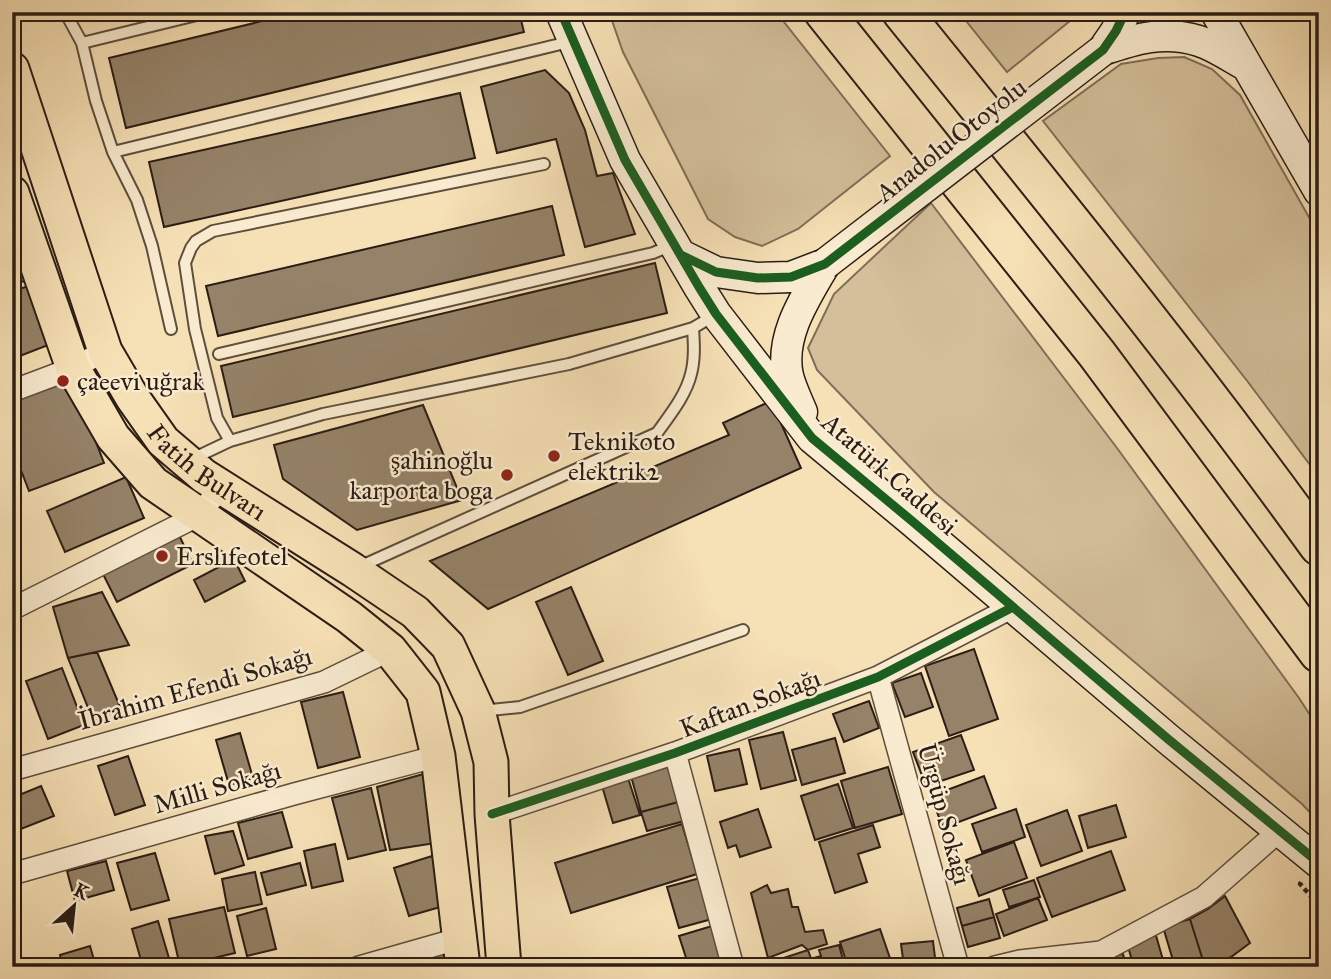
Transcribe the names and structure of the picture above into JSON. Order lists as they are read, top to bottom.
{
  "streets": {
    "highway": ["Anadolu Otoyolu"],
    "main road": ["Fatih Bulvarı"],
    "street": [
      "Atatürk Caddesi",
      "İbrahim Efendi Sokağı",
      "Kaftan Sokağı",
      "Milli Sokağı",
      "Ürgüp Sokağı"
    ]
  },
  "crossings": [
    ["Fatih Bulvarı", "İbrahim Efendi Sokağı"],
    ["Fatih Bulvarı", "Kaftan Sokağı"],
    ["Fatih Bulvarı", "Milli Sokağı"],
    ["Atatürk Caddesi", "Kaftan Sokağı"],
    ["Kaftan Sokağı", "Ürgüp Sokağı"]
  ],
  "places": [
    "çaeevi uğrak",
    "Teknikoto elektrik2",
    "şahinoğlu karporta boga",
    "Erslıfeotel"
  ],
  "north": "top right"
}
